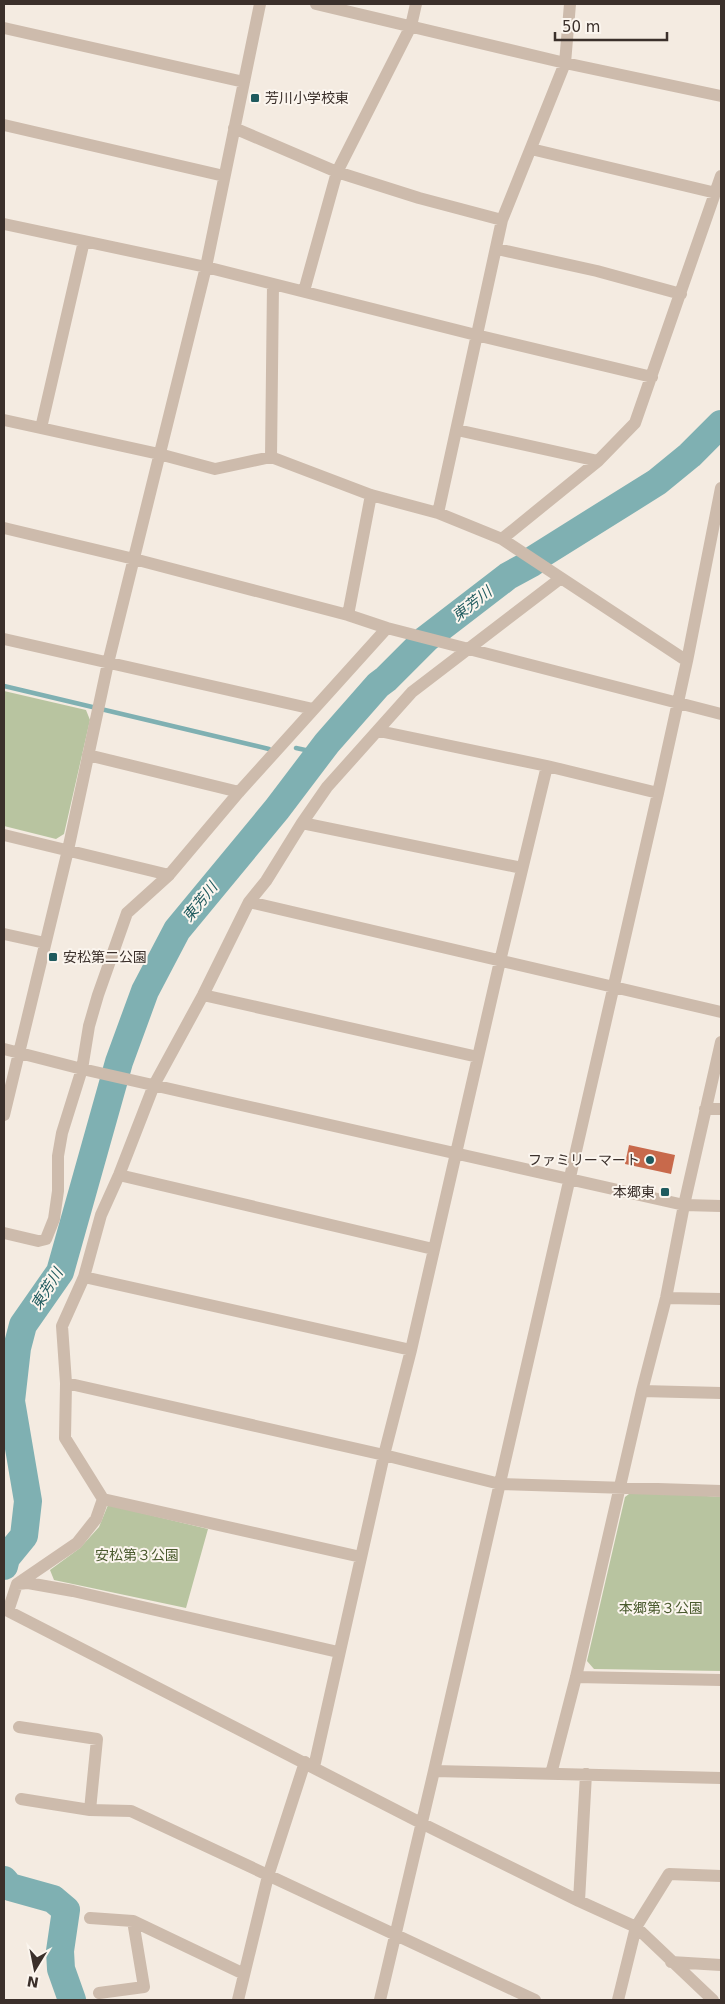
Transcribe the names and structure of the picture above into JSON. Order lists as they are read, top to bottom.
{
  "water": ["東芳川"],
  "parks": ["安松第３公園", "本郷第３公園"],
  "places": {
    "transit": ["芳川小学校東", "安松第二公園", "本郷東"],
    "other": ["ファミリーマート"]
  },
  "scale_bar": "50 m",
  "north": "bottom"
}
